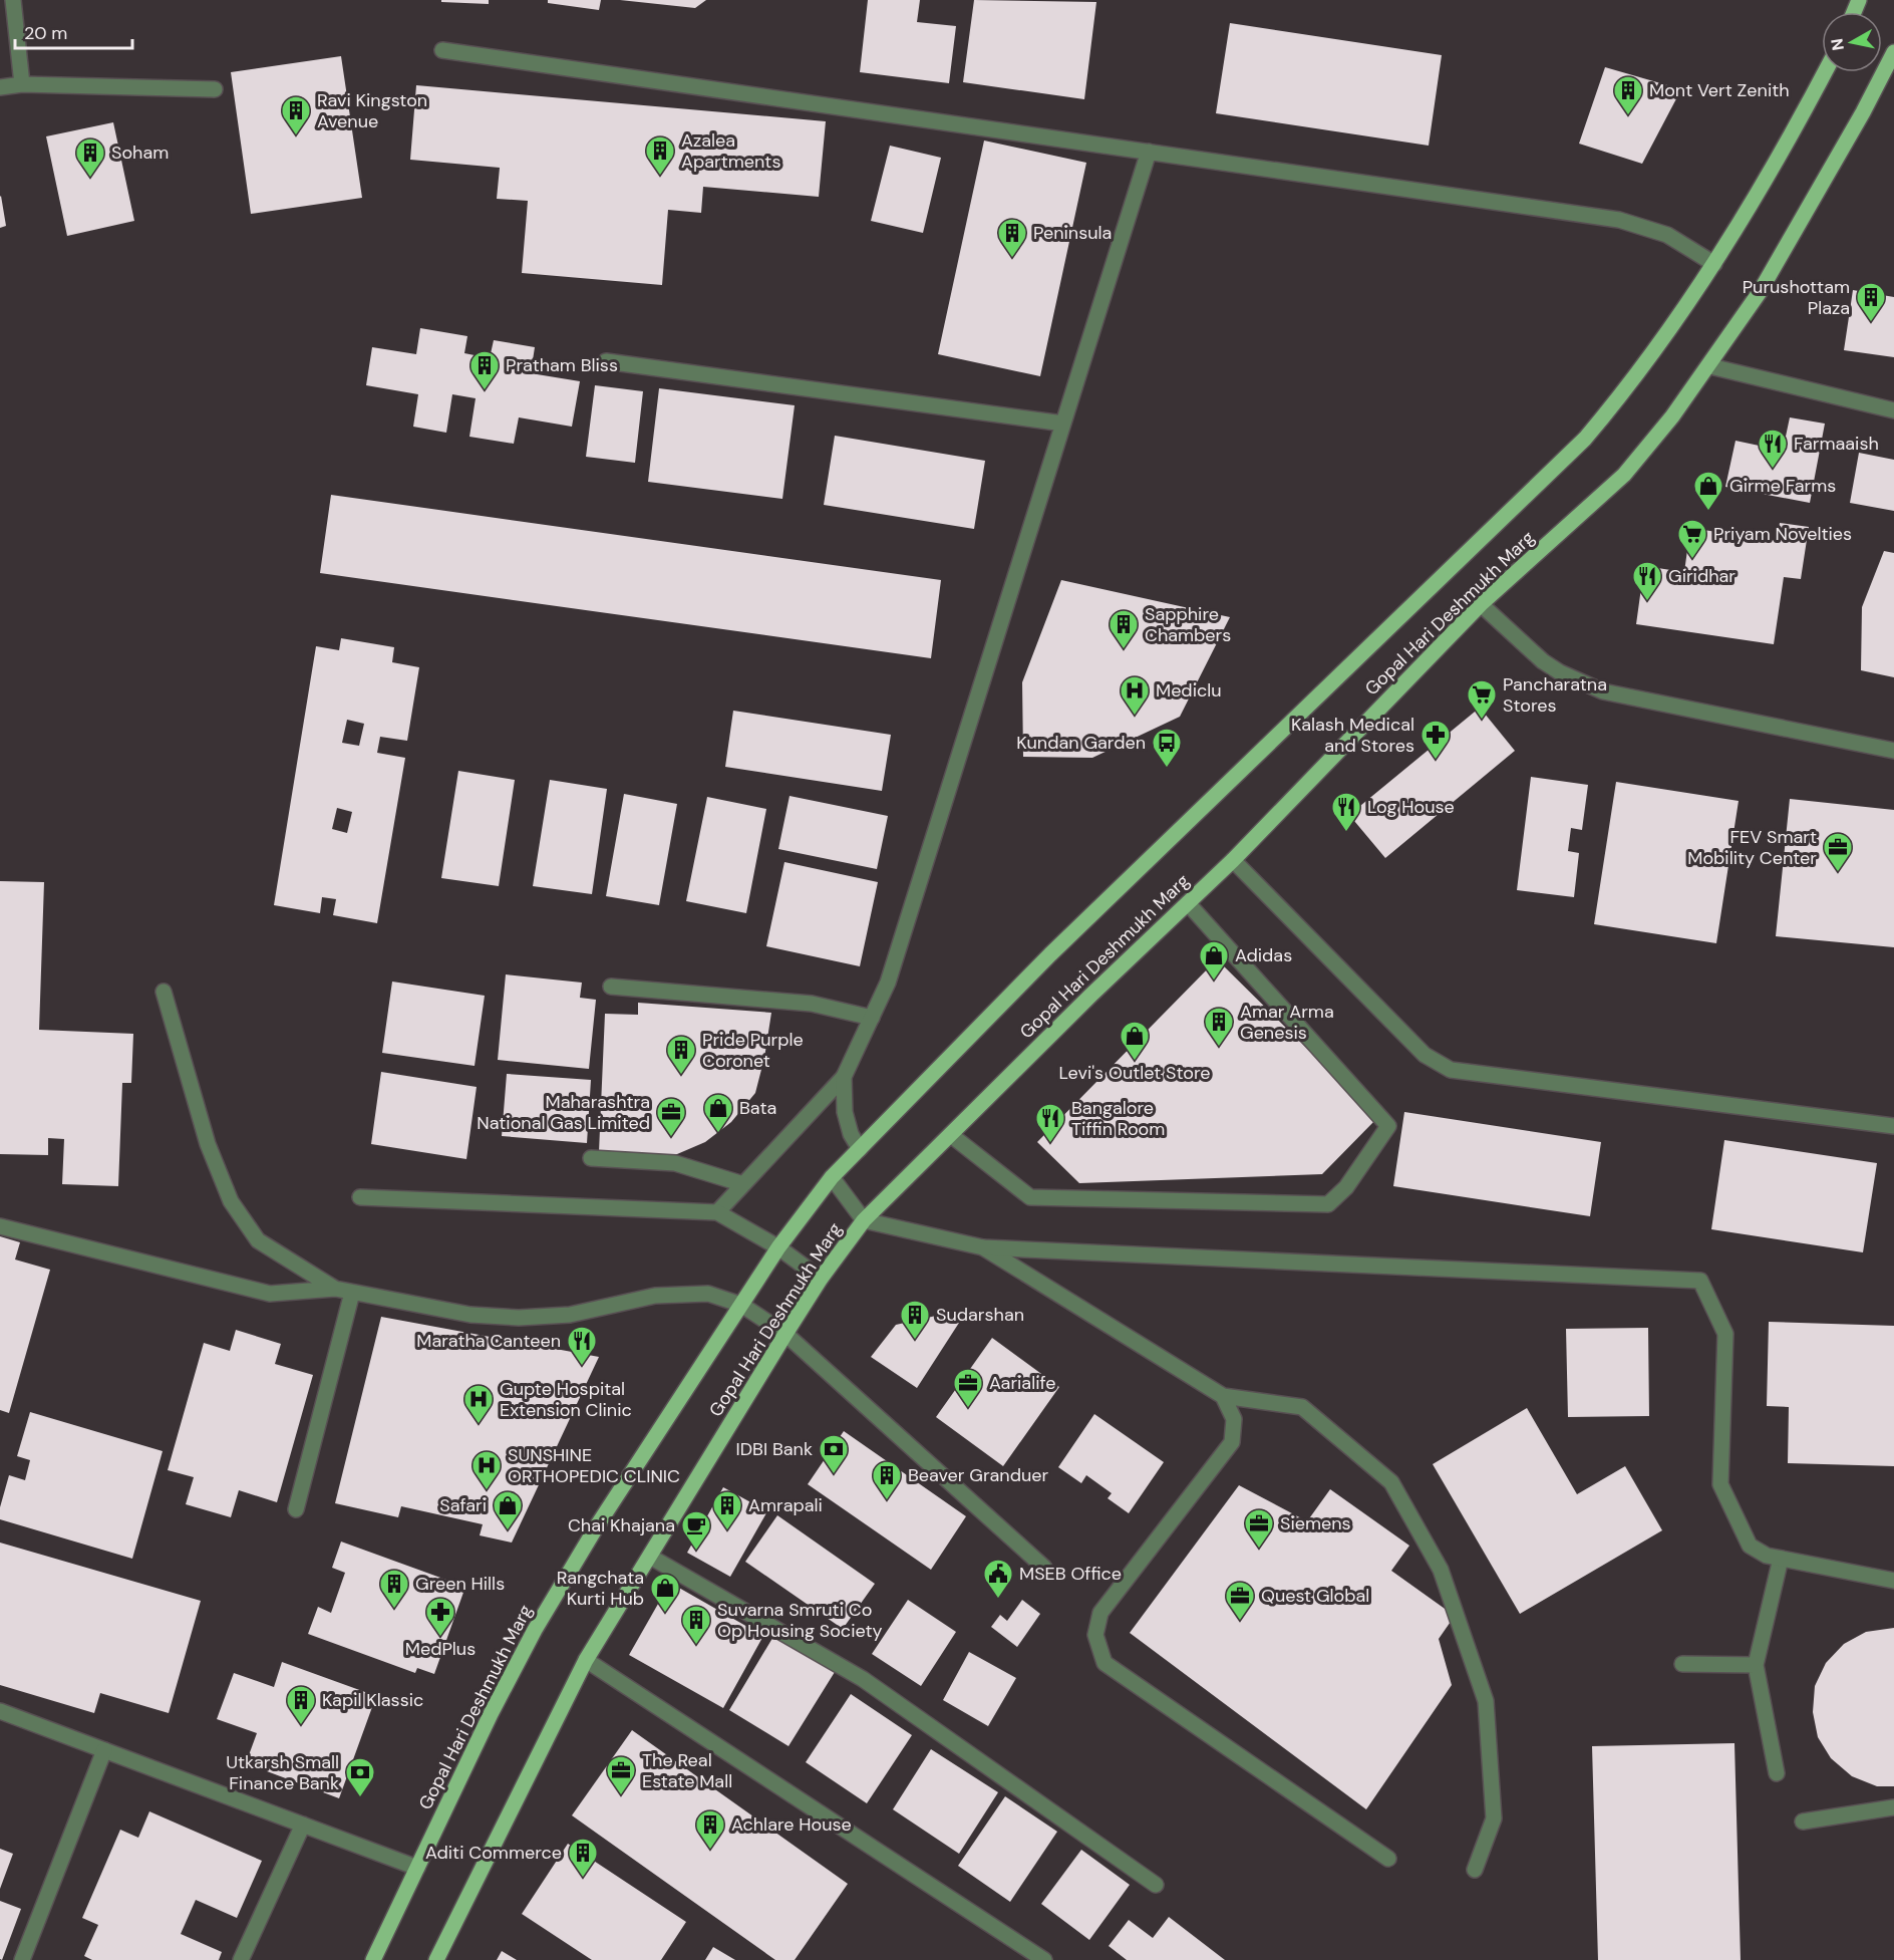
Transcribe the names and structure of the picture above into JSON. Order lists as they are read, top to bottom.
{
  "streets": {
    "main road": ["Gopal Hari Deshmukh Marg"]
  },
  "places": {
    "building": [
      "Mont Vert Zenith",
      "Ravi Kingston Avenue",
      "Azalea Apartments",
      "Soham",
      "Peninsula",
      "Purushottam Plaza",
      "Pratham Bliss",
      "Sapphire Chambers",
      "Amar Arma Genesis",
      "Pride Purple Coronet",
      "Sudarshan",
      "Beaver Granduer",
      "Amrapali",
      "Green Hills",
      "Suvarna Smruti Co Op Housing Society",
      "Kapil Klassic",
      "Achlare House",
      "Aditi Commerce"
    ],
    "restaurant": [
      "Farmaaish",
      "Giridhar",
      "Log House",
      "Bangalore Tiffin Room",
      "Maratha Canteen"
    ],
    "shop": [
      "Girme Farms",
      "Adidas",
      "Levi's Outlet Store",
      "Bata",
      "Safari",
      "Rangchata Kurti Hub"
    ],
    "supermarket": ["Priyam Novelties", "Pancharatna Stores"],
    "hospital": ["Mediclu", "Gupte Hospital Extension Clinic", "SUNSHINE ORTHOPEDIC CLINIC"],
    "pharmacy": ["Kalash Medical and Stores", "MedPlus"],
    "bus stop": ["Kundan Garden"],
    "office": [
      "FEV Smart Mobility Center",
      "Maharashtra National Gas Limited",
      "Aarialife",
      "Siemens",
      "Quest Global",
      "The Real Estate Mall"
    ],
    "bank": ["IDBI Bank", "Utkarsh Small Finance Bank"],
    "cafe": ["Chai Khajana"],
    "public building": ["MSEB Office"]
  },
  "scale_bar": "20 m",
  "north": "left"
}
